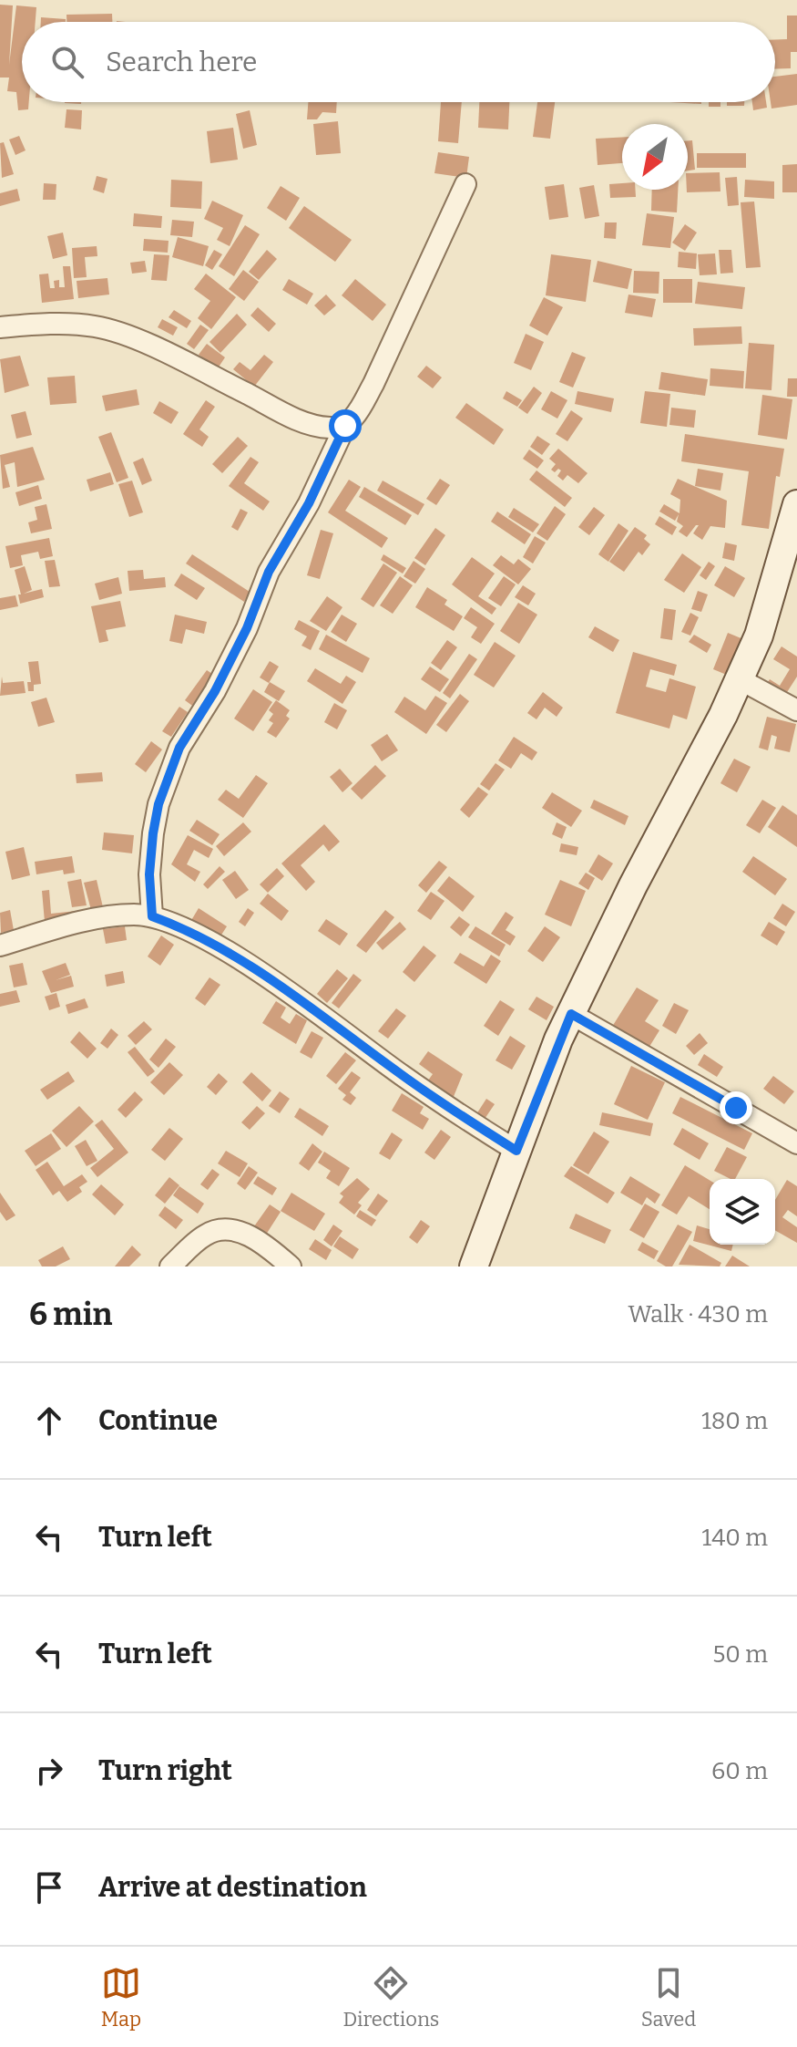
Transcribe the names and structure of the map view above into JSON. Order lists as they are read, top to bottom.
{
  "north": "bottom left",
  "page": {
    "search": "Search here",
    "heading": ["6 min", "Walk · 430 m"],
    "list": [
      ["Continue", "180 m"],
      ["Turn left", "140 m"],
      ["Turn left", "50 m"],
      ["Turn right", "60 m"],
      "Arrive at destination"
    ],
    "nav": ["Map", "Directions", "Saved"]
  }
}
